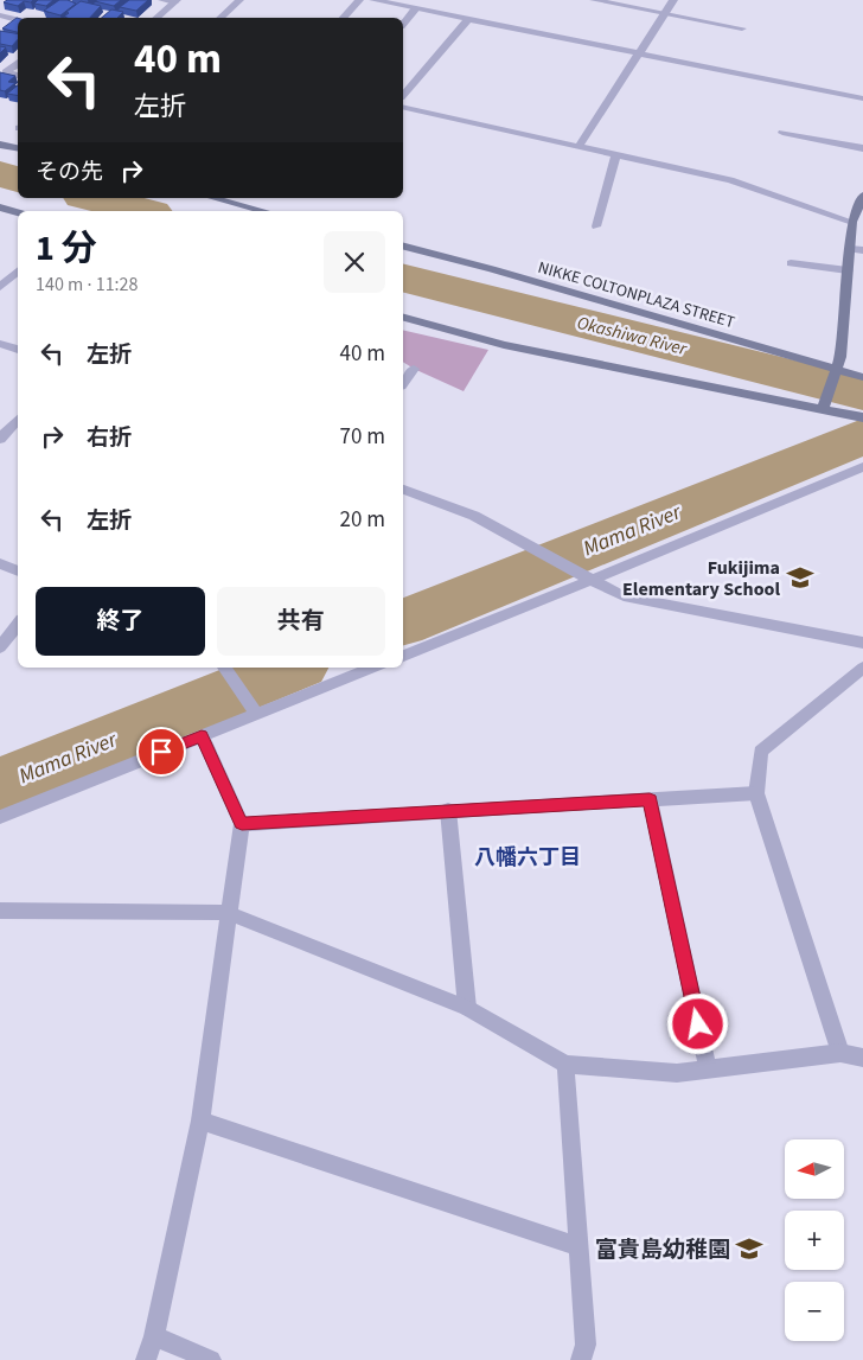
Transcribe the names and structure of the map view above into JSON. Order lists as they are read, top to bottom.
{
  "streets": {
    "street": ["NIKKE COLTONPLAZA STREET"]
  },
  "districts": ["八幡六丁目"],
  "water": ["Okashiwa River", "Mama River"],
  "places": {
    "school or university": ["Fukijima Elementary School", "富貴島幼稚園"]
  },
  "north": "left",
  "page": {
    "turn": ["40 m", "左折"],
    "then": "その先",
    "heading": ["1 分", "140 m · 11:28"],
    "list": [
      {
        "name": "左折",
        "value": "40 m"
      },
      {
        "name": "右折",
        "value": "70 m"
      },
      {
        "name": "左折",
        "value": "20 m"
      }
    ],
    "buttons": ["終了", "共有"],
    "map_buttons": ["+", "−"]
  }
}
